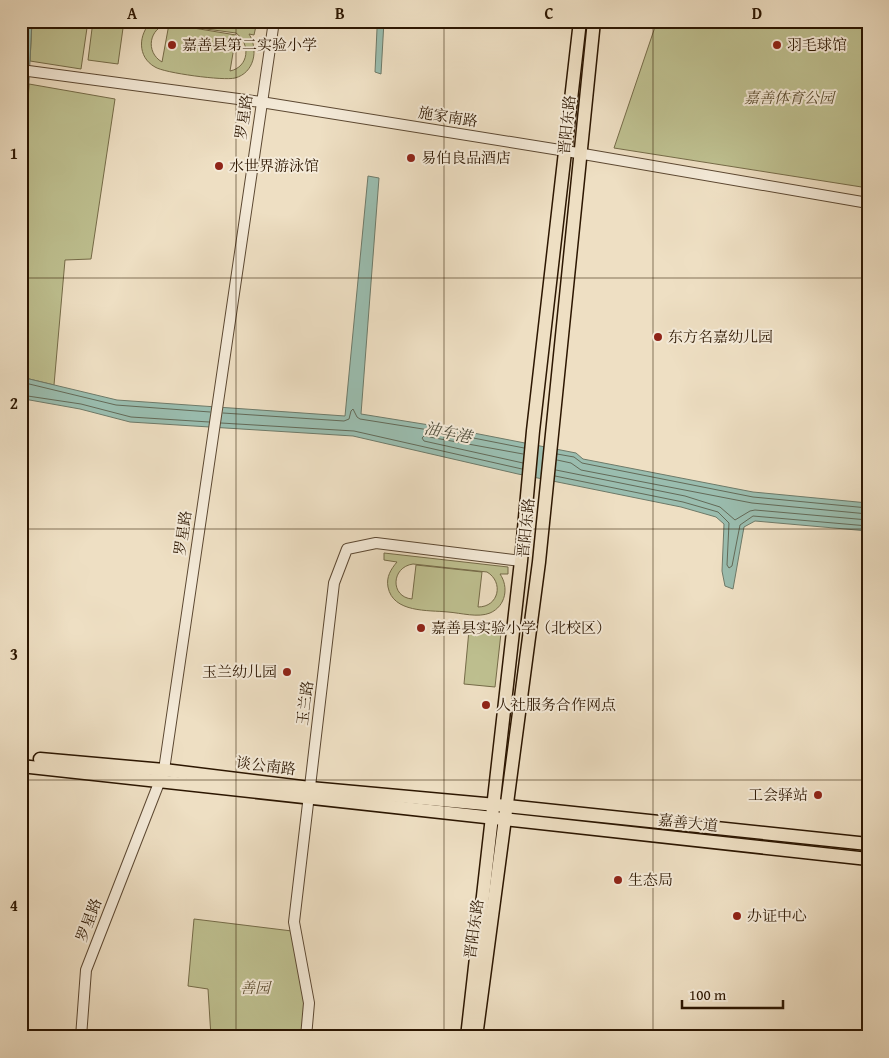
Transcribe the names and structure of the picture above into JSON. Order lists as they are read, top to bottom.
{
  "streets": {
    "main road": ["晋阳东路", "谈公南路", "嘉善大道"],
    "street": ["罗星路", "施家南路", "玉兰路"]
  },
  "crossings": [
    ["罗星路", "施家南路"],
    ["罗星路", "谈公南路"],
    ["施家南路", "晋阳东路"],
    ["晋阳东路", "玉兰路"],
    ["晋阳东路", "谈公南路"],
    ["晋阳东路", "嘉善大道"],
    ["玉兰路", "谈公南路"],
    ["谈公南路", "嘉善大道"]
  ],
  "water": ["油车港"],
  "parks": ["嘉善体育公园", "善园"],
  "places": [
    "嘉善县第二实验小学",
    "羽毛球馆",
    "易伯良品酒店",
    "水世界游泳馆",
    "东方名嘉幼儿园",
    "嘉善县实验小学（北校区）",
    "玉兰幼儿园",
    "人社服务合作网点",
    "工会驿站",
    "生态局",
    "办证中心"
  ],
  "scale_bar": "100 m",
  "grid": {
    "columns": [
      "A",
      "B",
      "C",
      "D"
    ],
    "rows": [
      "1",
      "2",
      "3",
      "4"
    ]
  }
}
